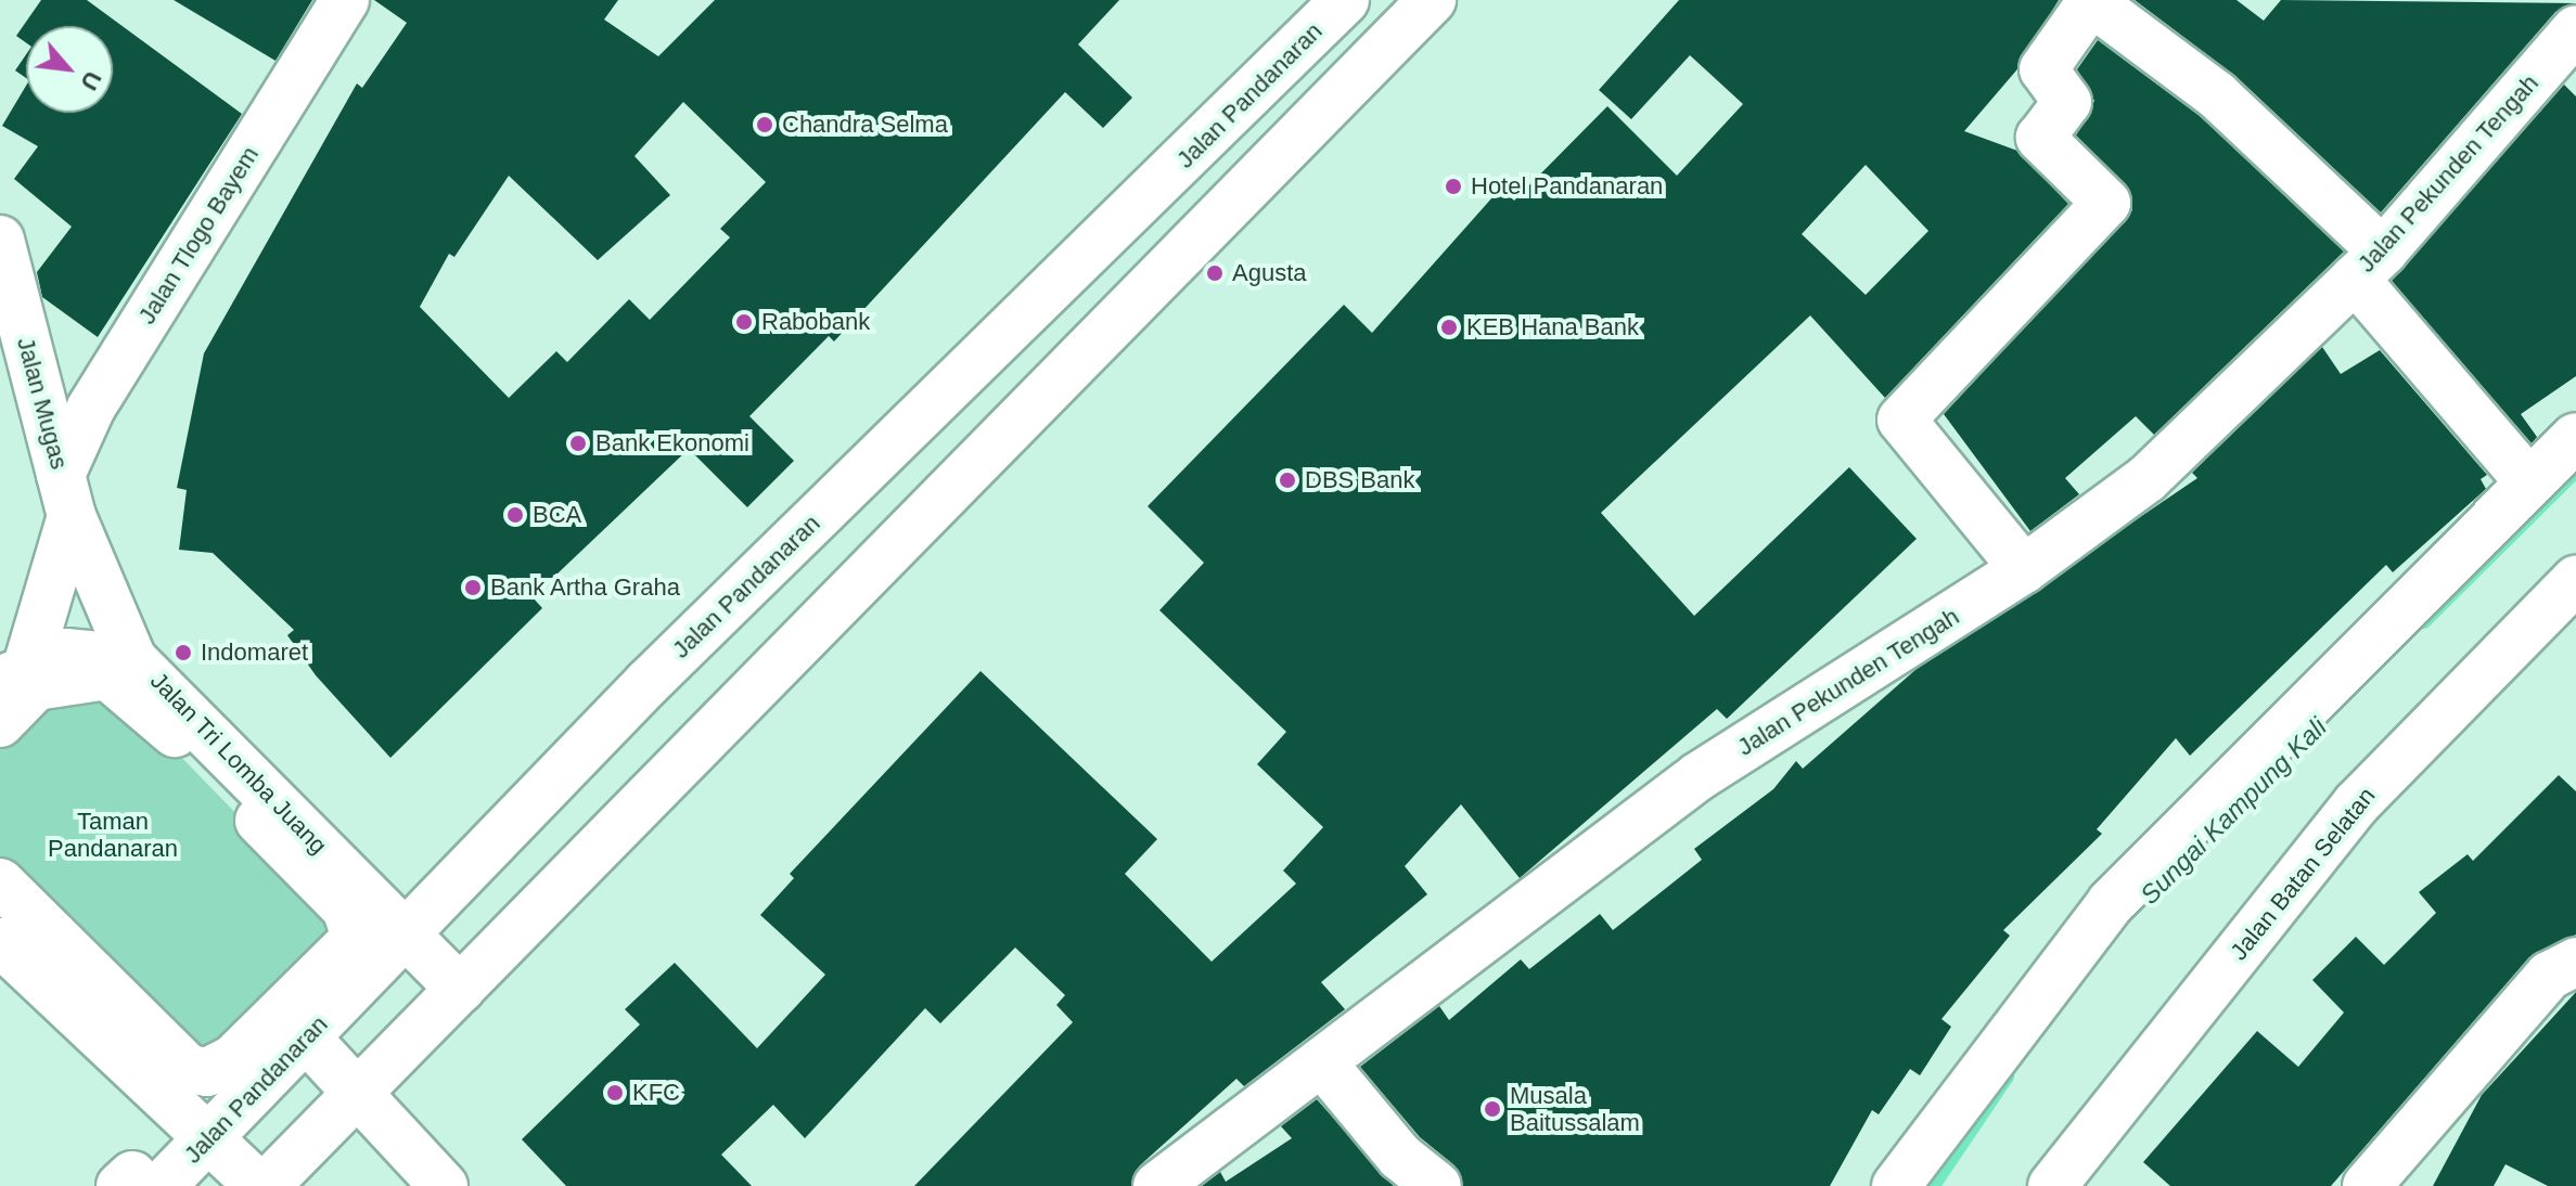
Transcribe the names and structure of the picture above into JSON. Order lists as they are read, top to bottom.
{
  "streets": {
    "main road": [
      "Jalan Pandanaran",
      "Jalan Pekunden Tengah",
      "Jalan Tlogo Bayem",
      "Jalan Mugas",
      "Jalan Tri Lomba Juang",
      "Jalan Batan Selatan"
    ]
  },
  "crossings": [
    ["Jalan Pandanaran", "Jalan Tri Lomba Juang"],
    ["Jalan Tlogo Bayem", "Jalan Mugas"],
    ["Jalan Mugas", "Jalan Tri Lomba Juang"]
  ],
  "water": ["Sungai Kampung Kali"],
  "parks": ["Taman Pandanaran"],
  "places": [
    "Chandra Selma",
    "Hotel Pandanaran",
    "Agusta",
    "Rabobank",
    "KEB Hana Bank",
    "Bank Ekonomi",
    "DBS Bank",
    "BCA",
    "Bank Artha Graha",
    "Indomaret",
    "KFC",
    "Musala Baitussalam"
  ],
  "north": "bottom right"
}
